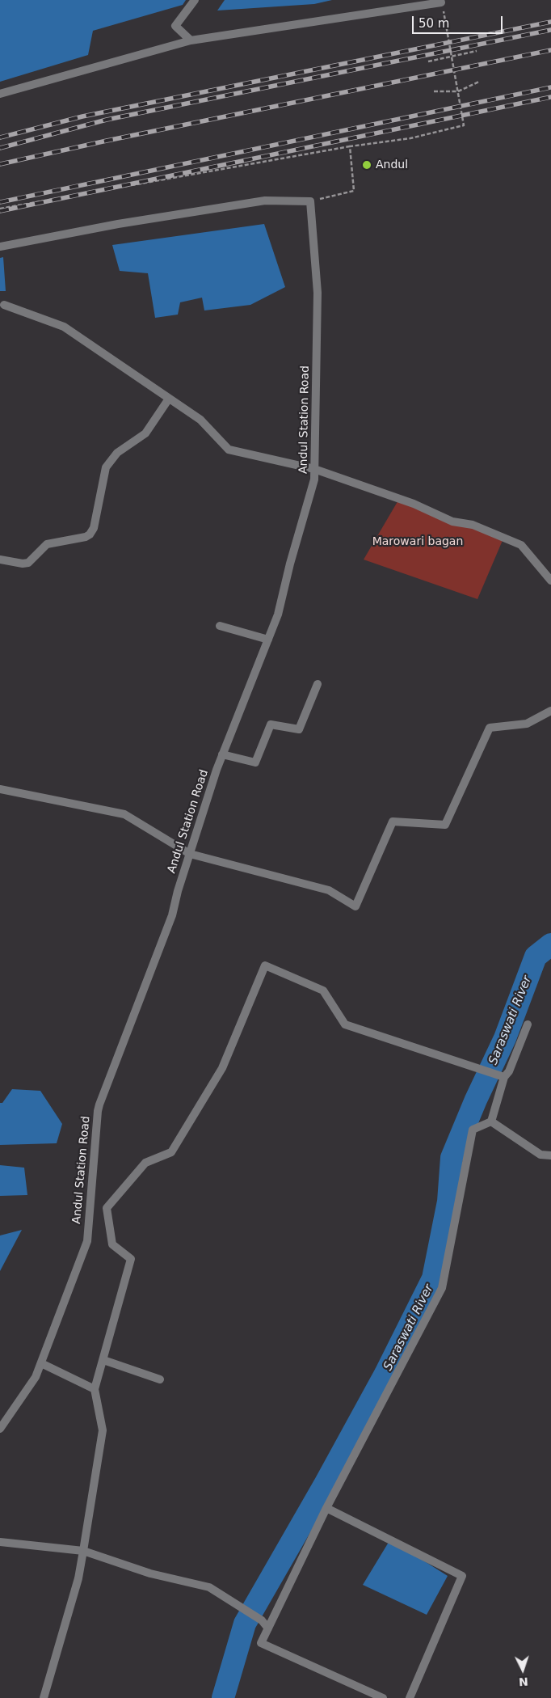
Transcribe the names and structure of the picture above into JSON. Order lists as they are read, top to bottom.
{
  "streets": {
    "street": ["Andul Station Road"]
  },
  "water": ["Saraswati River"],
  "parks": ["Marowari bagan"],
  "places": ["Andul"],
  "scale_bar": "50 m",
  "north": "bottom"
}
